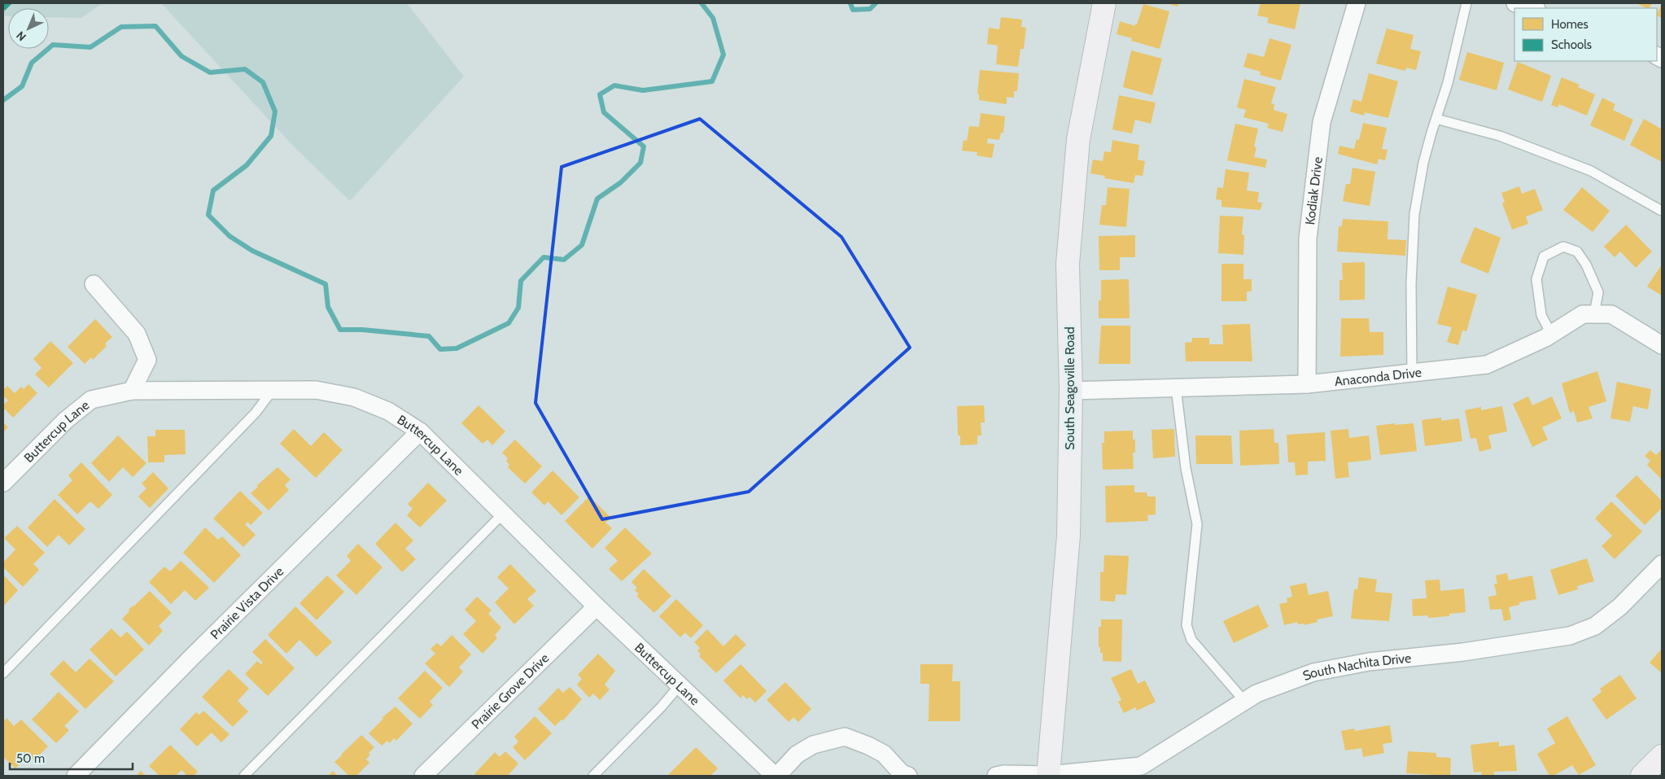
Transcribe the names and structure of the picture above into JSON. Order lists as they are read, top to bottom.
{
  "streets": {
    "street": [
      "Kodiak Drive",
      "Anaconda Drive",
      "South Seagoville Road",
      "Buttercup Lane",
      "Prairie Vista Drive",
      "South Nachita Drive",
      "Prairie Grove Drive"
    ]
  },
  "crossings": [
    ["Kodiak Drive", "Anaconda Drive"],
    ["Anaconda Drive", "South Seagoville Road"],
    ["South Seagoville Road", "South Nachita Drive"],
    ["Buttercup Lane", "Prairie Vista Drive"],
    ["Buttercup Lane", "Prairie Grove Drive"]
  ],
  "legend": ["Homes", "Schools"],
  "scale_bar": "50 m",
  "north": "bottom left"
}
